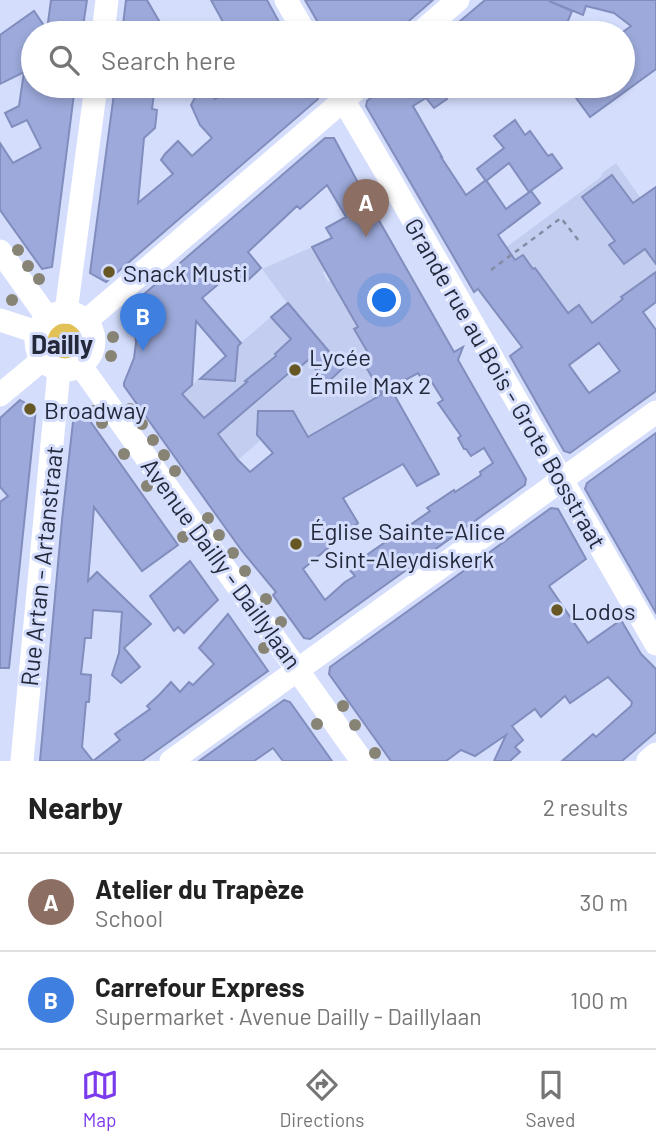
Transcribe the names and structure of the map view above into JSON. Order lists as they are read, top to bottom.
{
  "streets": {
    "street": ["Grande rue au Bois - Grote Bosstraat", "Avenue Dailly - Daillylaan", "Rue Artan - Artanstraat"]
  },
  "crossings": [
    ["Avenue Dailly - Daillylaan", "Rue Artan - Artanstraat"]
  ],
  "districts": ["Dailly"],
  "places": [
    "Snack Musti",
    "Lycée Émile Max 2",
    "Broadway",
    "Église Sainte-Alice - Sint-Aleydiskerk",
    "Lodos"
  ],
  "page": {
    "search": "Search here",
    "pins": ["A", "B"],
    "heading": ["Nearby", "2 results"],
    "list": [
      {
        "mark": "A",
        "name": "Atelier du Trapèze",
        "note": "School",
        "value": "30 m"
      },
      {
        "mark": "B",
        "name": "Carrefour Express",
        "note": "Supermarket · Avenue Dailly - Daillylaan",
        "value": "100 m"
      }
    ],
    "nav": ["Map", "Directions", "Saved"]
  }
}
